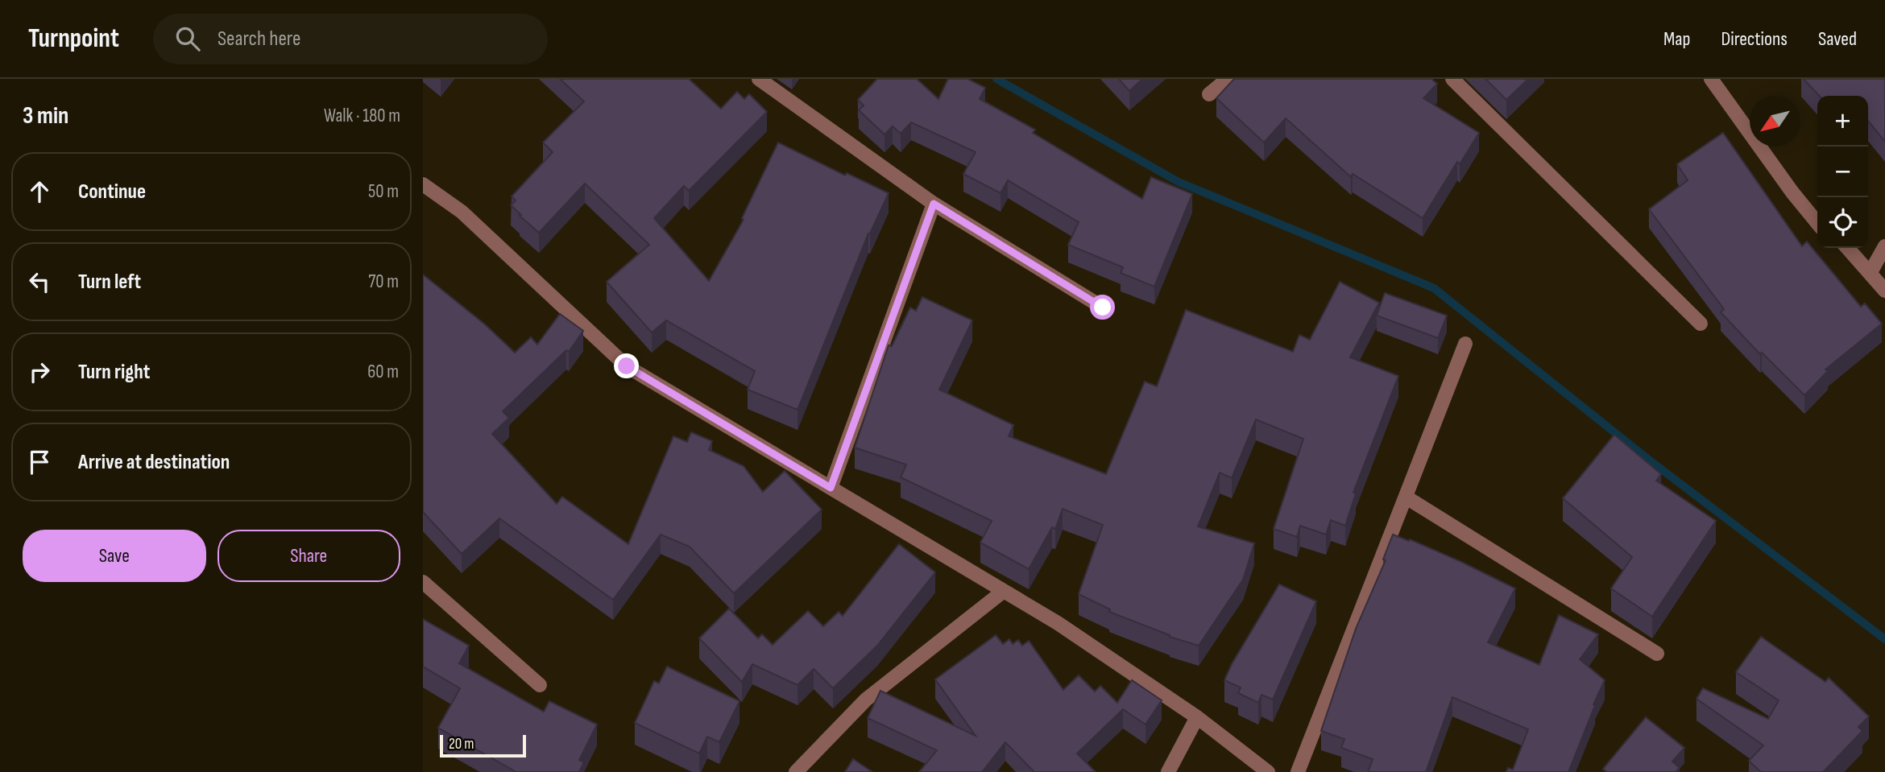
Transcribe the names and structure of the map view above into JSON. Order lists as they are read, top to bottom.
{
  "scale_bar": "20 m",
  "north": "bottom left",
  "page": {
    "header": "Turnpoint",
    "search": "Search here",
    "nav": ["Map", "Directions", "Saved"],
    "heading": ["3 min", "Walk · 180 m"],
    "map_buttons": ["+", "−"],
    "list": [
      ["Continue", "50 m"],
      ["Turn left", "70 m"],
      ["Turn right", "60 m"],
      "Arrive at destination"
    ],
    "buttons": ["Save", "Share"],
    "scale": "20 m"
  }
}
